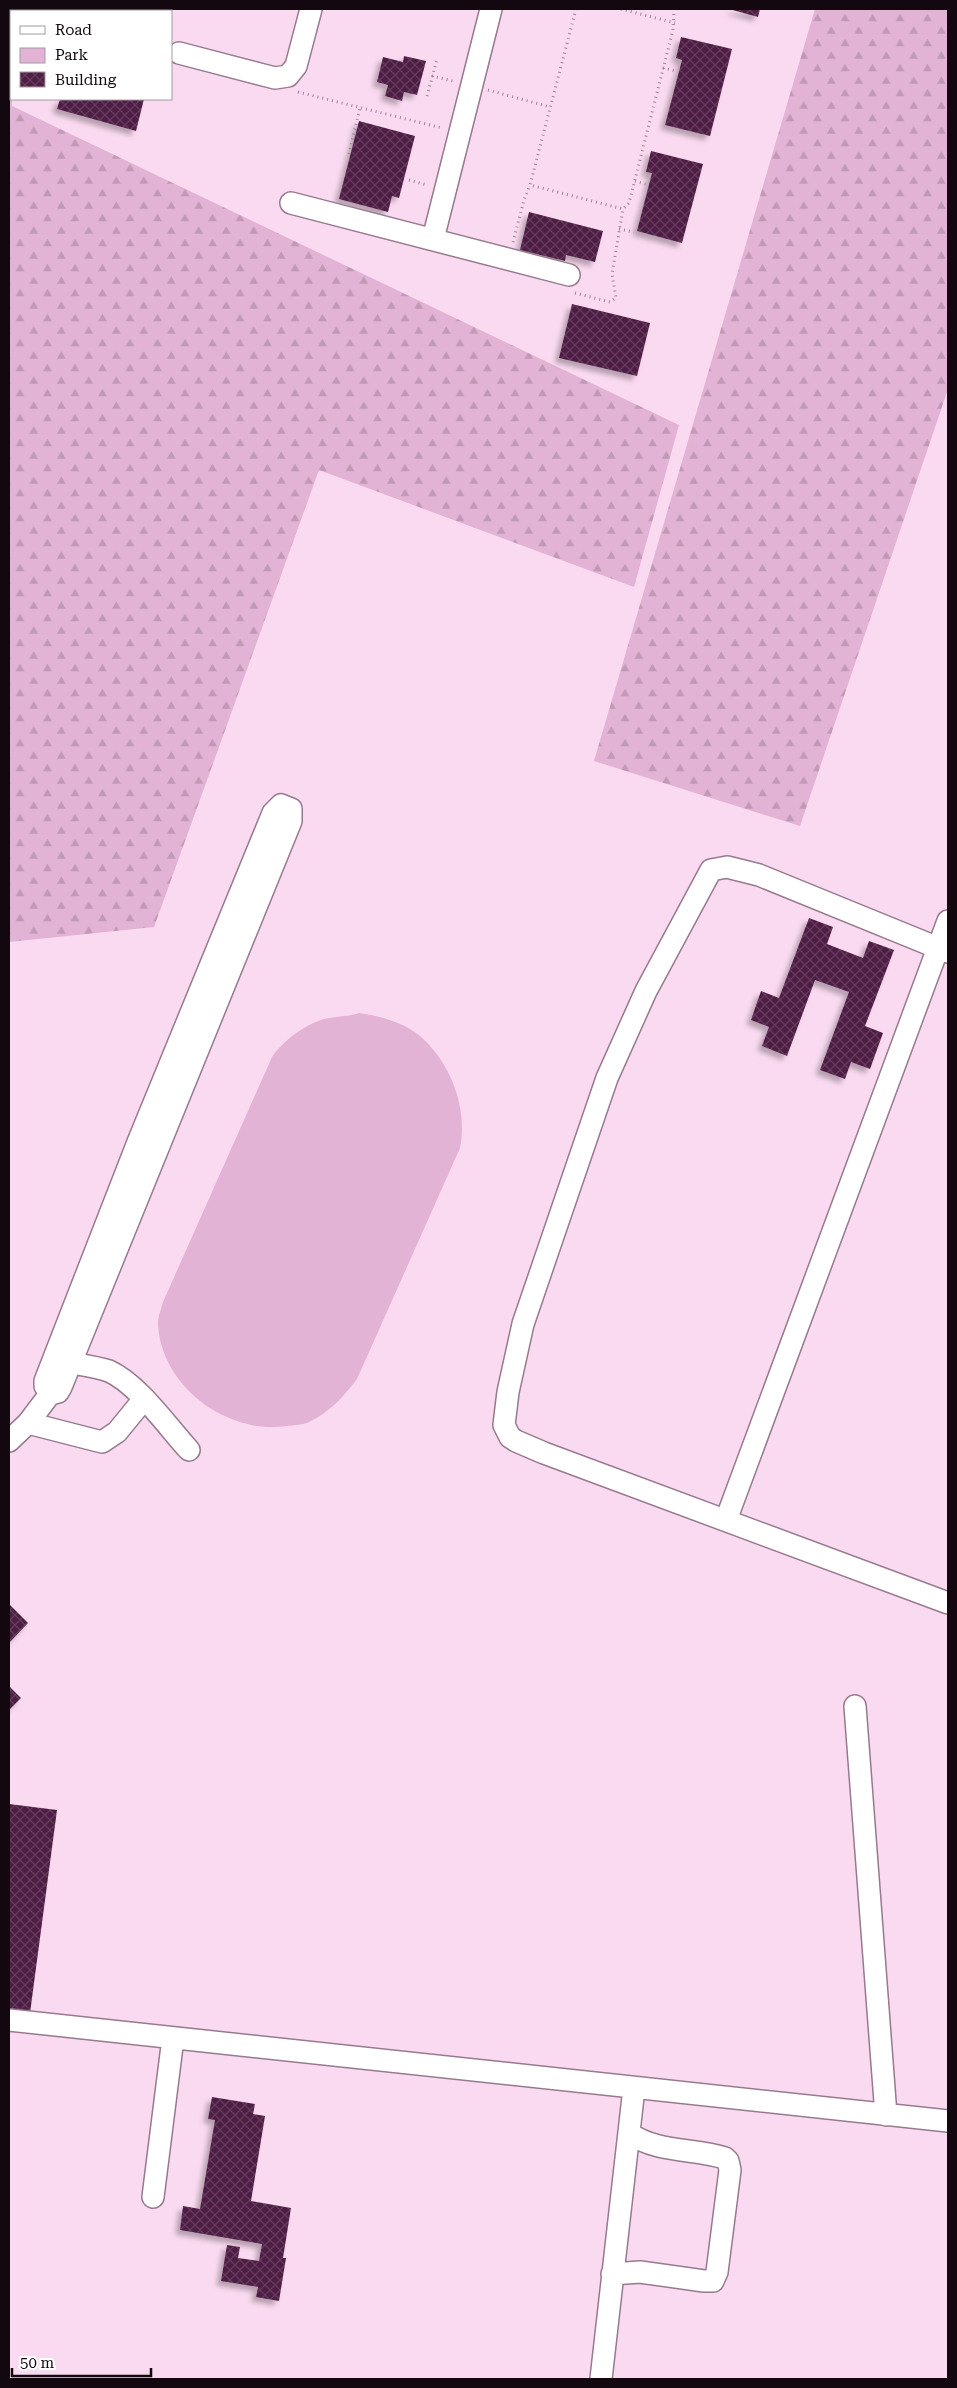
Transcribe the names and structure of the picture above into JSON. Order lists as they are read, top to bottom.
{
  "legend": ["Road", "Park", "Building"],
  "scale_bar": "50 m"
}
